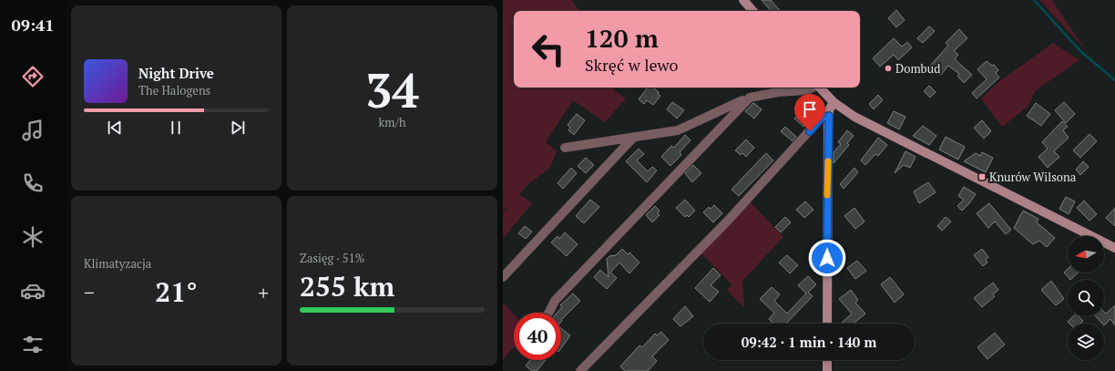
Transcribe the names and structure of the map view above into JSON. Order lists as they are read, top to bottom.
{
  "places": {
    "other": ["Dombud"],
    "transit": ["Knurów Wilsona"]
  },
  "north": "left",
  "page": {
    "tabs": "09:41",
    "tile": [
      ["34", "km/h"],
      "Klimatyzacja",
      ["Zasięg · 51%", "255 km"]
    ],
    "turn": ["120 m", "Skręć w lewo"],
    "song": ["Night Drive", "The Halogens"],
    "heat": ["−", "21°", "+"],
    "limit": "40",
    "trip": "09:42 · 1 min · 140 m"
  }
}
